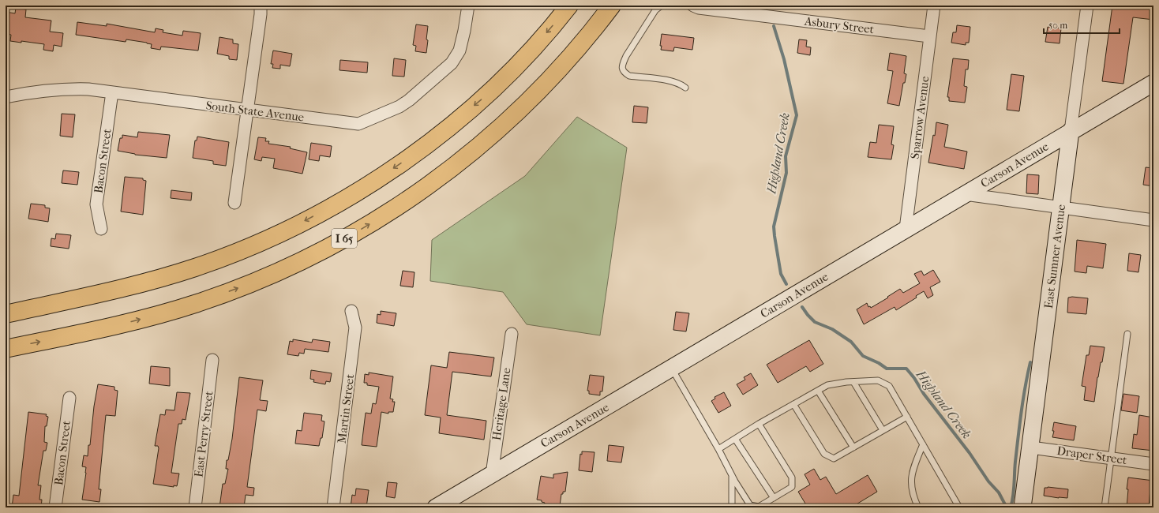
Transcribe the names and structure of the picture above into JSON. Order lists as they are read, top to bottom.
{
  "streets": {
    "highway": ["I 65"],
    "main road": ["Carson Avenue", "East Sumner Avenue"],
    "street": [
      "Asbury Street",
      "South State Avenue",
      "Sparrow Avenue",
      "Bacon Street",
      "Heritage Lane",
      "Martin Street",
      "East Perry Street",
      "Draper Street"
    ]
  },
  "crossings": [
    ["Asbury Street", "Sparrow Avenue"],
    ["South State Avenue", "Bacon Street"],
    ["Sparrow Avenue", "Carson Avenue"],
    ["Carson Avenue", "East Sumner Avenue"],
    ["Carson Avenue", "Heritage Lane"],
    ["East Sumner Avenue", "Draper Street"]
  ],
  "water": ["Highland Creek"],
  "scale_bar": "50 m"
}
